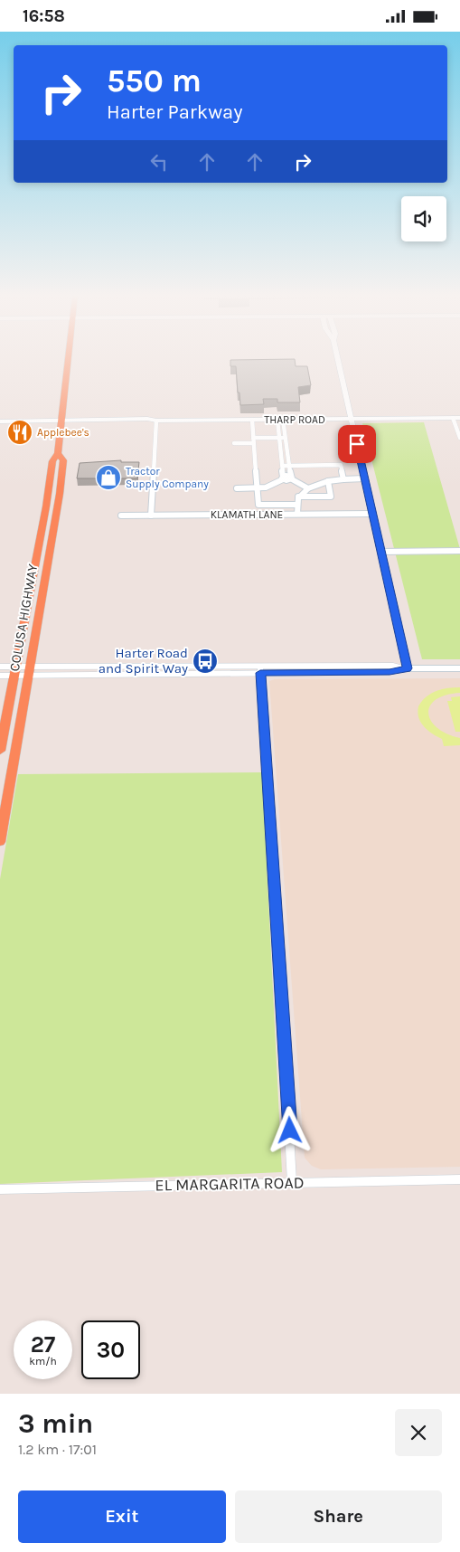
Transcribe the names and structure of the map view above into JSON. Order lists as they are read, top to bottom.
{
  "streets": {
    "highway": ["COLUSA HIGHWAY"],
    "street": ["THARP ROAD", "KLAMATH LANE", "EL MARGARITA ROAD"]
  },
  "crossings": [
    ["THARP ROAD", "COLUSA HIGHWAY"]
  ],
  "places": {
    "restaurant": ["Applebee's"],
    "shop": ["Tractor Supply Company"],
    "bus stop": ["Harter Road and Spirit Way"]
  },
  "page": {
    "status": "16:58",
    "turn": ["550 m", "Harter Parkway"],
    "speed": "27 km/h",
    "limit": "30",
    "heading": ["3 min", "1.2 km · 17:01"],
    "buttons": ["Exit", "Share"]
  }
}
